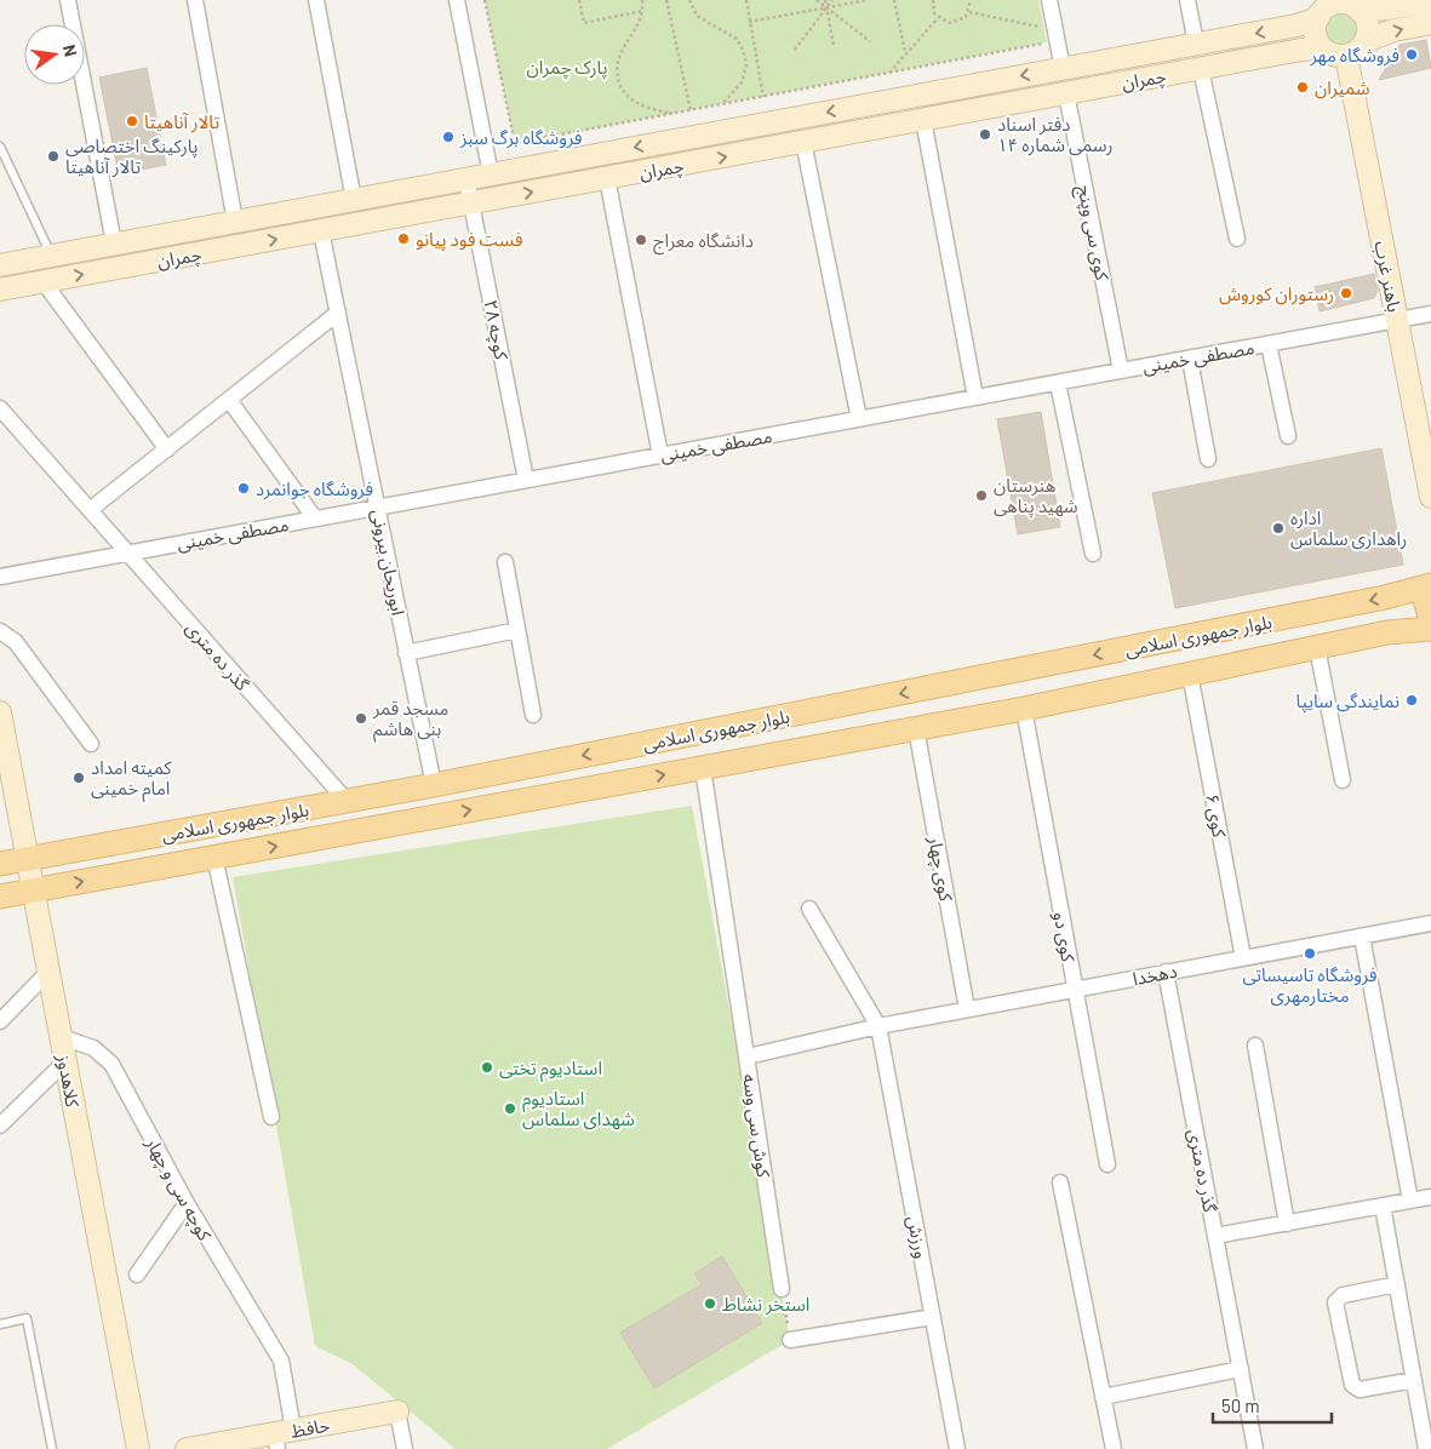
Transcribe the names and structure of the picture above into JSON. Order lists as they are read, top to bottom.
{
  "streets": {
    "main road": ["بلوار جمهوری اسلامی"],
    "street": [
      "چمران",
      "کوی سی وپنج",
      "باهنر غرب",
      "کوچه ۲۸",
      "مصطفی خمینی",
      "ابوریحان بیرونی",
      "گذر ده متری",
      "کوی ۶",
      "کوی چهار",
      "کوی دو",
      "دهخدا",
      "کلاهدوز",
      "کوش سی وسه",
      "کوچه سی و چهار",
      "ورزش",
      "حافظ"
    ]
  },
  "crossings": [
    ["چمران", "کوی سی وپنج"],
    ["چمران", "باهنر غرب"],
    ["چمران", "کوچه ۲۸"],
    ["چمران", "ابوریحان بیرونی"],
    ["کوی سی وپنج", "مصطفی خمینی"],
    ["باهنر غرب", "مصطفی خمینی"],
    ["کوچه ۲۸", "مصطفی خمینی"],
    ["مصطفی خمینی", "ابوریحان بیرونی"],
    ["مصطفی خمینی", "گذر ده متری"],
    ["ابوریحان بیرونی", "بلوار جمهوری اسلامی"],
    ["بلوار جمهوری اسلامی", "گذر ده متری"],
    ["بلوار جمهوری اسلامی", "کوی ۶"],
    ["بلوار جمهوری اسلامی", "کوی چهار"],
    ["بلوار جمهوری اسلامی", "کوی دو"],
    ["بلوار جمهوری اسلامی", "کلاهدوز"],
    ["بلوار جمهوری اسلامی", "کوش سی وسه"],
    ["گذر ده متری", "دهخدا"],
    ["کوی ۶", "دهخدا"],
    ["کوی چهار", "دهخدا"],
    ["کوی دو", "دهخدا"],
    ["دهخدا", "ورزش"],
    ["کلاهدوز", "کوچه سی و چهار"],
    ["کوچه سی و چهار", "حافظ"]
  ],
  "parks": ["پارک چمران"],
  "places": [
    "فروشگاه مهر",
    "شمیران",
    "تالار آناهیتا",
    "دفتر اسناد رسمی شماره ۱۴",
    "فروشگاه برگ سبز",
    "پارکینگ اختصاصی تالار آناهیتا",
    "فست فود پیانو",
    "دانشگاه معراج",
    "رستوران کوروش",
    "فروشگاه جوانمرد",
    "هنرستان شهید پناهی",
    "اداره راهداری سلماس",
    "نمایندگی سایپا",
    "مسجد قمر بنی هاشم",
    "کمیته امداد امام خمینی",
    "فروشگاه تاسیساتی مختارمهری",
    "استادیوم تختی",
    "استادیوم شهدای سلماس",
    "استخر نشاط"
  ],
  "scale_bar": "50 m",
  "north": "right"
}
